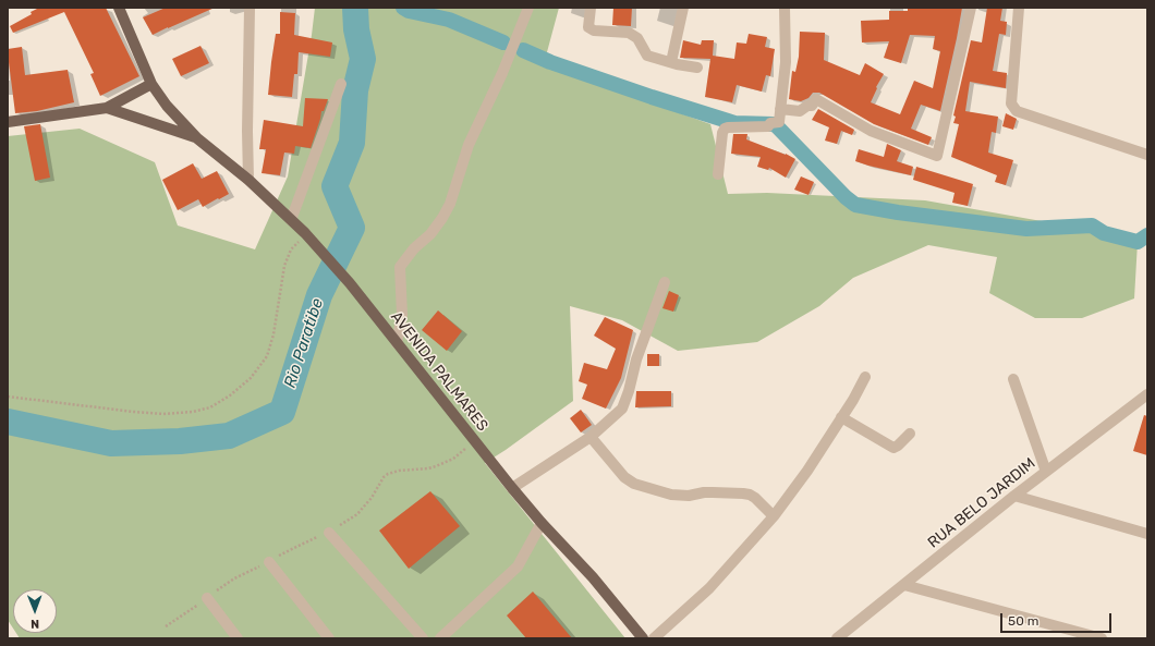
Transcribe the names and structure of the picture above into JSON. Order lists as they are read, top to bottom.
{
  "streets": {
    "main road": ["AVENIDA PALMARES"],
    "street": ["RUA BELO JARDIM"]
  },
  "water": ["Rio Paratibe"],
  "scale_bar": "50 m",
  "north": "bottom"
}
